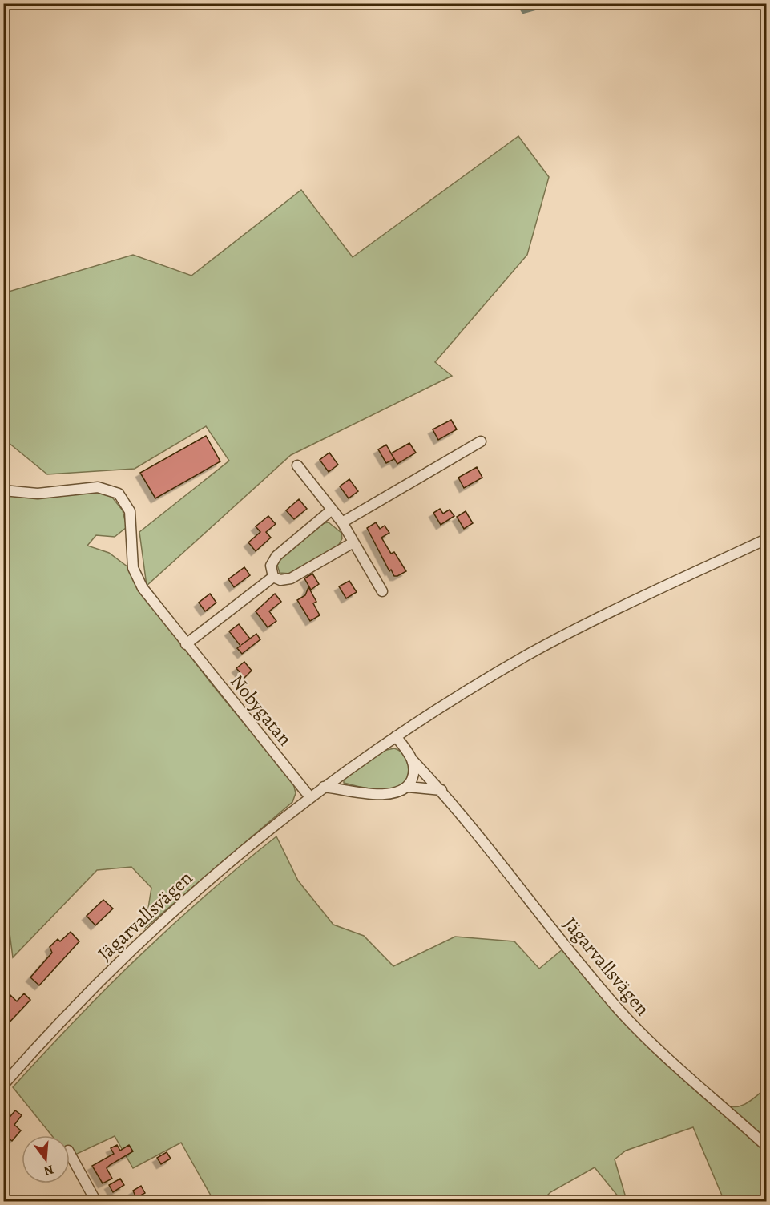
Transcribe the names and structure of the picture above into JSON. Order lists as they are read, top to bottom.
{
  "streets": {
    "street": ["Nobygatan", "Jägarvallsvägen"]
  },
  "crossings": [
    ["Nobygatan", "Jägarvallsvägen"]
  ],
  "north": "bottom"
}
